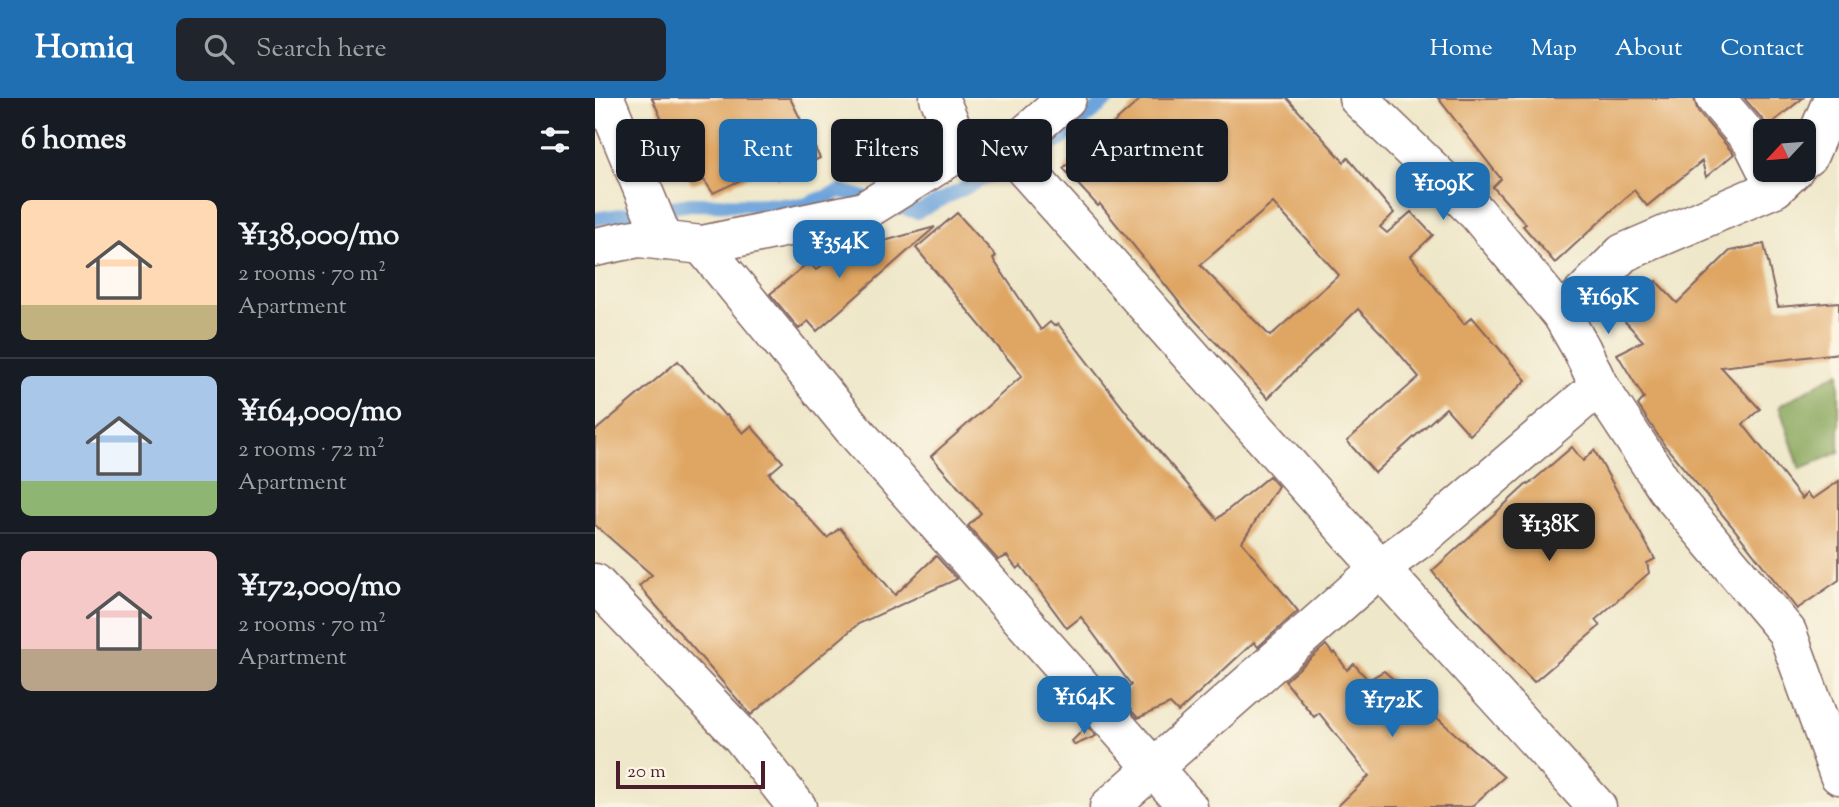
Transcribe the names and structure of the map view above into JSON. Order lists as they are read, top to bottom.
{
  "scale_bar": "20 m",
  "north": "bottom left",
  "page": {
    "header": "Homiq",
    "search": "Search here",
    "nav": [
      "Home",
      "Map",
      "About",
      "Contact"
    ],
    "heading": "6 homes",
    "chip": [
      "Buy",
      "Rent",
      "Filters",
      "New",
      "Apartment"
    ],
    "price": [
      "¥109K",
      "¥354K",
      "¥169K",
      "¥138K",
      "¥164K",
      "¥172K"
    ],
    "list": [
      {
        "name": "¥138,000/mo",
        "note": "2 rooms · 70 m² · Apartment"
      },
      {
        "name": "¥164,000/mo",
        "note": "2 rooms · 72 m² · Apartment"
      },
      {
        "name": "¥172,000/mo",
        "note": "2 rooms · 70 m² · Apartment"
      }
    ],
    "scale": "20 m"
  }
}
